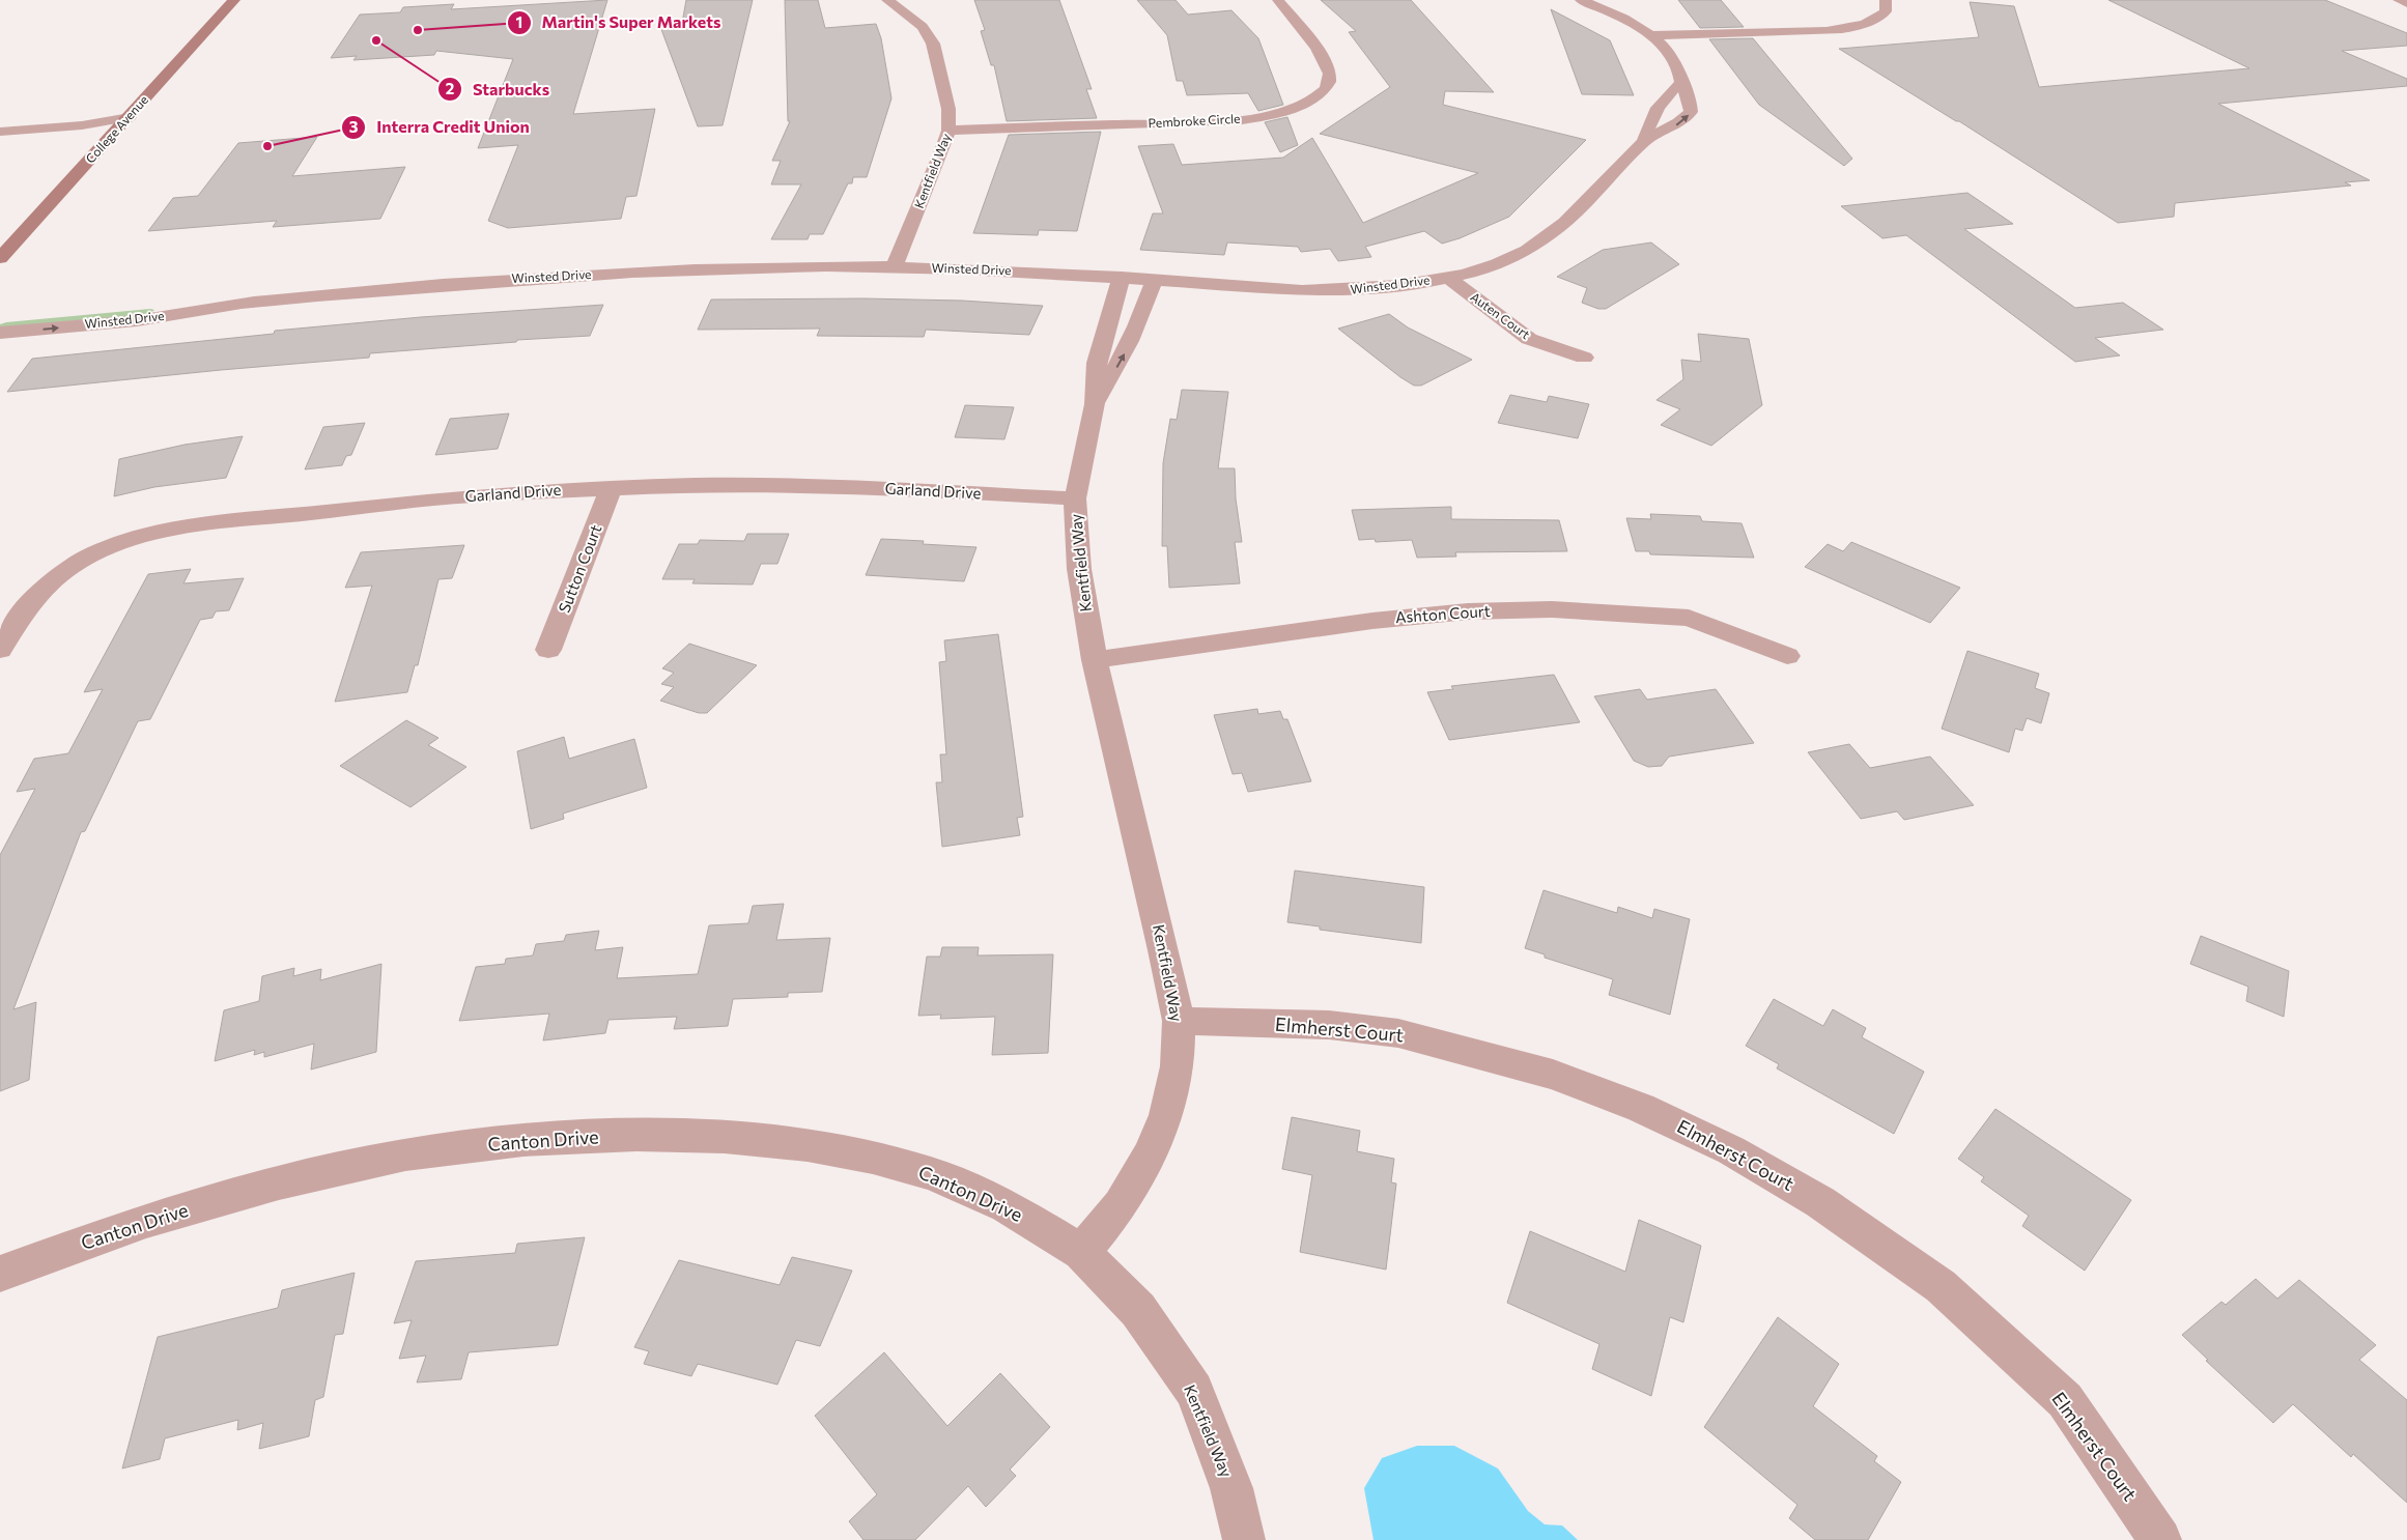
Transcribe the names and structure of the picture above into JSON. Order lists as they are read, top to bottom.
{
  "streets": {
    "main road": ["College Avenue"],
    "street": [
      "Pembroke Circle",
      "Kentfield Way",
      "Winsted Drive",
      "Auten Court",
      "Garland Drive",
      "Sutton Court",
      "Ashton Court",
      "Elmherst Court",
      "Canton Drive"
    ]
  },
  "crossings": [
    ["Pembroke Circle", "Kentfield Way"],
    ["Kentfield Way", "Winsted Drive"],
    ["Kentfield Way", "Garland Drive"],
    ["Kentfield Way", "Ashton Court"],
    ["Kentfield Way", "Elmherst Court"],
    ["Kentfield Way", "Canton Drive"],
    ["Winsted Drive", "Auten Court"],
    ["Garland Drive", "Sutton Court"]
  ],
  "places": ["Martin's Super Markets", "Starbucks", "Interra Credit Union"]
}
